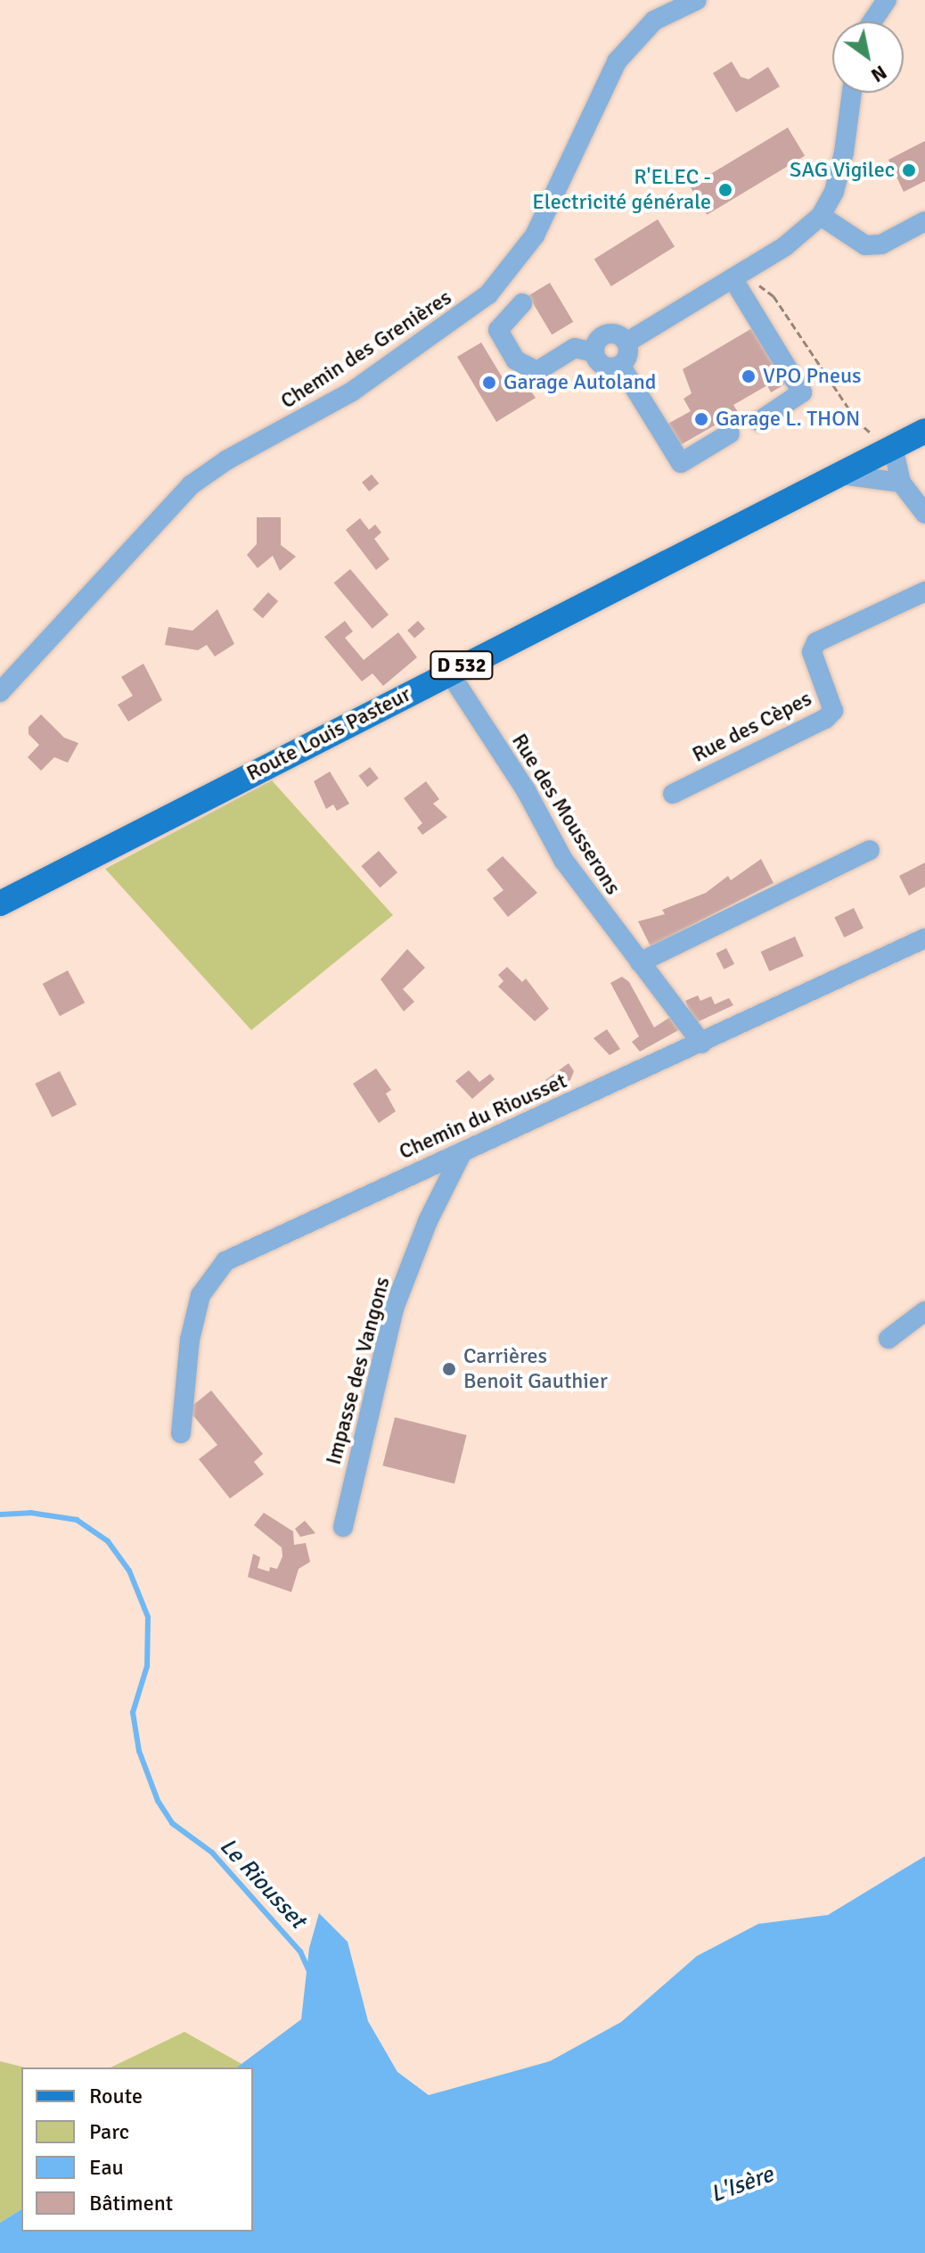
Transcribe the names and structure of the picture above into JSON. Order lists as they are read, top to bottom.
{
  "streets": {
    "main road": ["D 532", "Route Louis Pasteur"],
    "street": [
      "Chemin des Grenières",
      "Rue des Cèpes",
      "Rue des Mousserons",
      "Chemin du Riousset",
      "Impasse des Vangons"
    ]
  },
  "crossings": [
    ["Route Louis Pasteur", "Rue des Mousserons"],
    ["Rue des Mousserons", "Chemin du Riousset"],
    ["Chemin du Riousset", "Impasse des Vangons"]
  ],
  "water": ["Le Riousset", "L'Isère"],
  "places": [
    "SAG Vigilec",
    "R'ELEC - Electricité générale",
    "VPO Pneus",
    "Garage Autoland",
    "Garage L. THON",
    "Carrières Benoit Gauthier"
  ],
  "legend": [
    "Route",
    "Parc",
    "Eau",
    "Bâtiment"
  ],
  "north": "bottom right"
}
